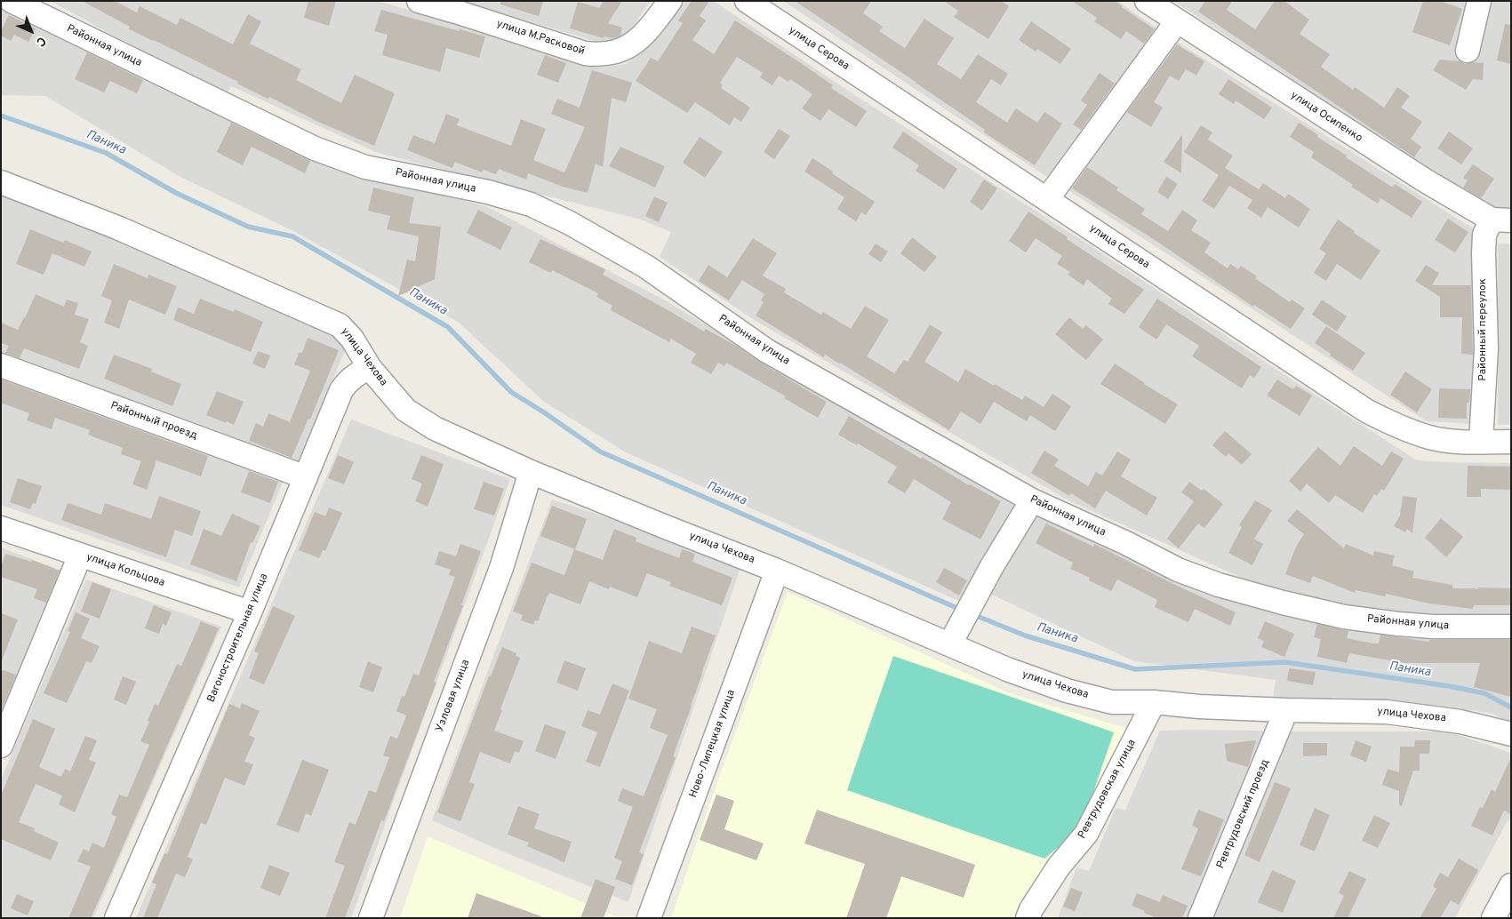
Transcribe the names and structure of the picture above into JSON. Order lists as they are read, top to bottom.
{
  "streets": {
    "street": [
      "улица М.Расковой",
      "Районная улица",
      "улица Серова",
      "улица Осипенко",
      "Районный переулок",
      "улица Чехова",
      "Районный проезд",
      "улица Кольцова",
      "Вагоностроительная улица",
      "Узловая улица",
      "Ново-Липецкая улица",
      "Ревтрудовская улица",
      "Ревтрудовский проезд"
    ]
  },
  "crossings": [
    ["улица Серова", "Районный переулок"],
    ["улица Осипенко", "Районный переулок"],
    ["улица Чехова", "Вагоностроительная улица"],
    ["улица Чехова", "Узловая улица"],
    ["улица Чехова", "Ново-Липецкая улица"],
    ["улица Чехова", "Ревтрудовская улица"],
    ["улица Чехова", "Ревтрудовский проезд"],
    ["Районный проезд", "Вагоностроительная улица"],
    ["улица Кольцова", "Вагоностроительная улица"]
  ],
  "water": ["Паника"],
  "north": "bottom right"
}
